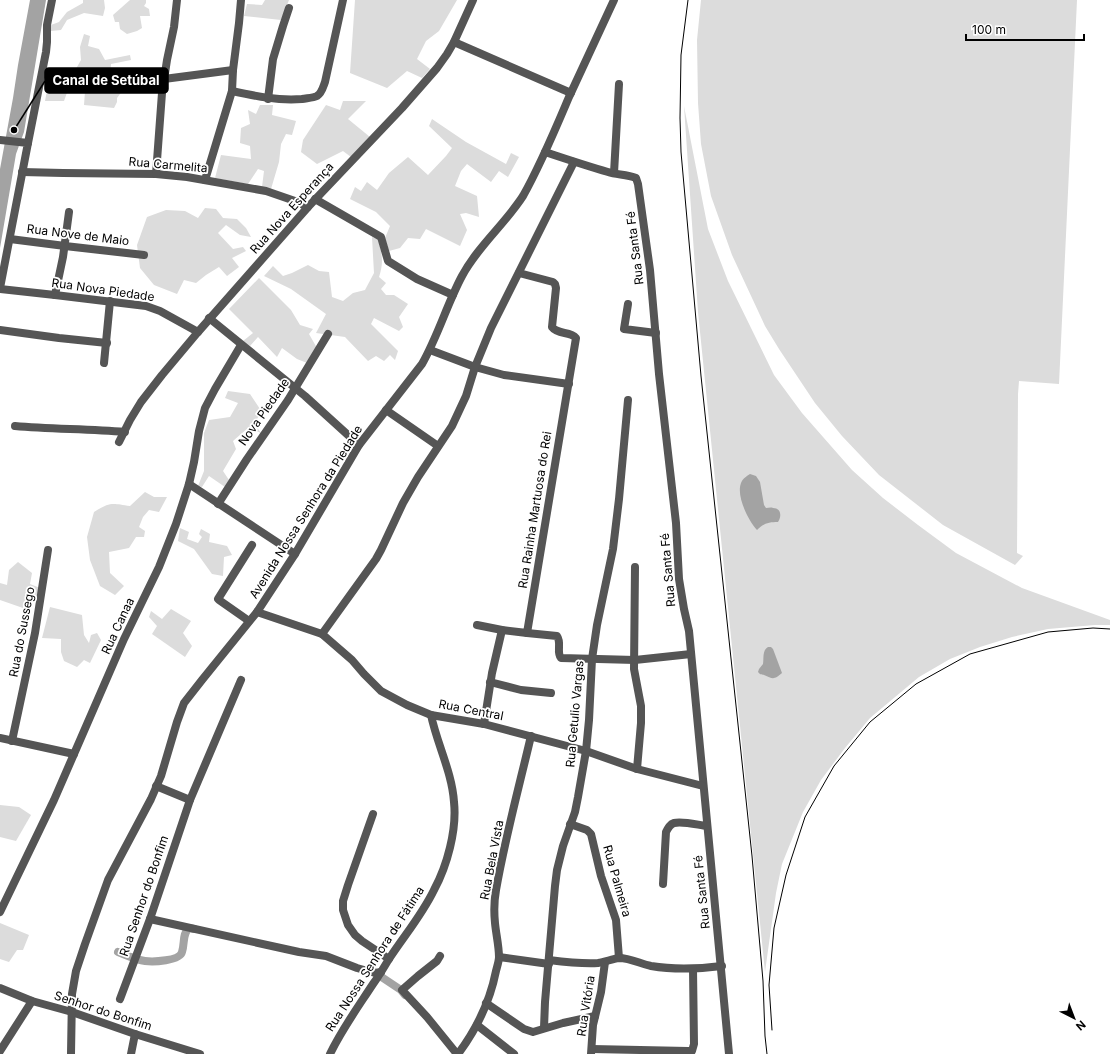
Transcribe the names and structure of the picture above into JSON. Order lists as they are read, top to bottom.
{
  "streets": {
    "street": [
      "Rua Carmelita",
      "Rua Nova Esperança",
      "Rua Nove de Maio",
      "Rua Santa Fé",
      "Rua Nova Piedade",
      "Nova Piedade",
      "Rua Rainha Martuosa do Rei",
      "Avenida Nossa Senhora da Piedade",
      "Rua Canaa",
      "Rua do Sussego",
      "Rua Central",
      "Rua Getulio Vargas",
      "Rua Bela Vista",
      "Rua Palmeira",
      "Rua Senhor do Bonfim",
      "Rua Nossa Senhora de Fátima",
      "Rua Vitória",
      "Senhor do Bonfim"
    ]
  },
  "crossings": [
    ["Rua Carmelita", "Rua Nova Esperança"],
    ["Rua Nova Esperança", "Rua Nova Piedade"],
    ["Rua Santa Fé", "Avenida Nossa Senhora da Piedade"],
    ["Rua Santa Fé", "Rua Central"],
    ["Avenida Nossa Senhora da Piedade", "Rua Central"],
    ["Avenida Nossa Senhora da Piedade", "Senhor do Bonfim"],
    ["Rua Central", "Rua Getulio Vargas"],
    ["Rua Central", "Rua Bela Vista"],
    ["Rua Central", "Rua Nossa Senhora de Fátima"],
    ["Rua Getulio Vargas", "Rua Palmeira"]
  ],
  "places": ["Canal de Setúbal"],
  "scale_bar": "100 m",
  "north": "bottom right"
}
